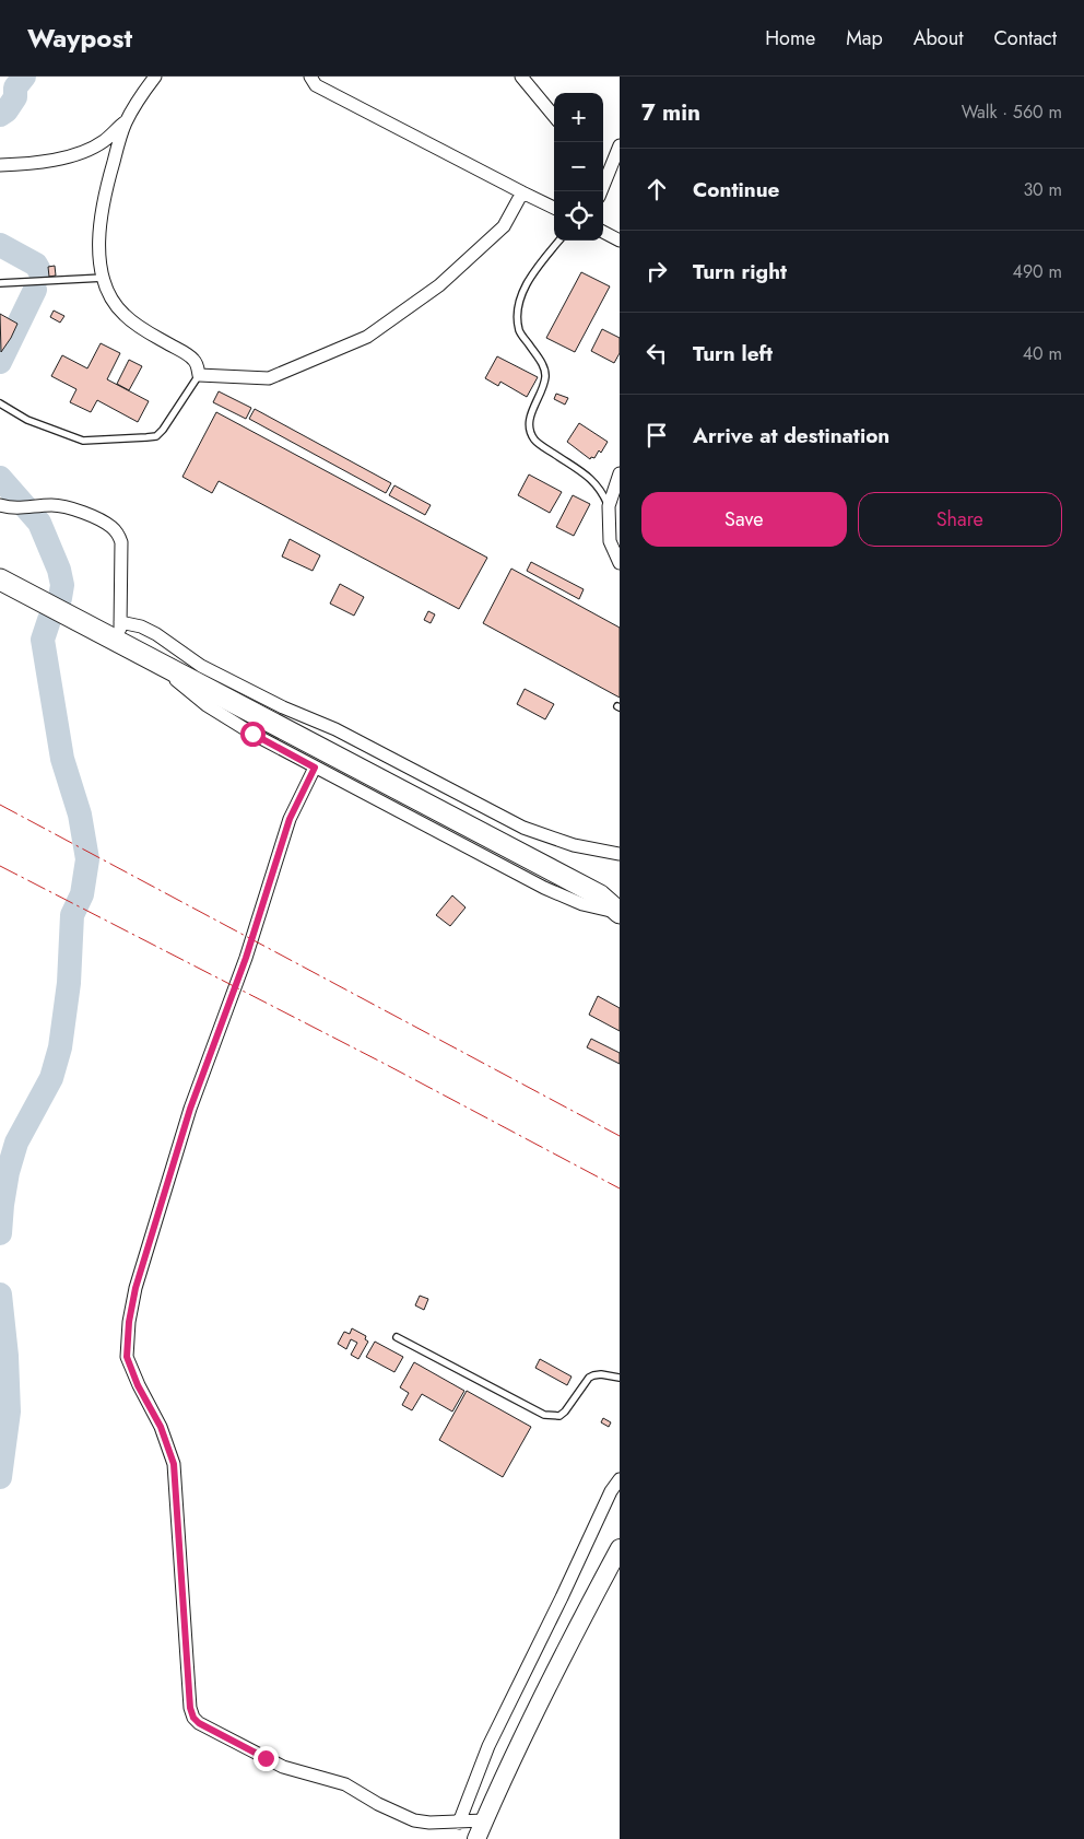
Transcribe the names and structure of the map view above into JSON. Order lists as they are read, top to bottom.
{
  "page": {
    "header": "Waypost",
    "nav": [
      "Home",
      "Map",
      "About",
      "Contact"
    ],
    "heading": ["7 min", "Walk · 560 m"],
    "map_buttons": ["+", "−"],
    "list": [
      ["Continue", "30 m"],
      ["Turn right", "490 m"],
      ["Turn left", "40 m"],
      "Arrive at destination"
    ],
    "buttons": ["Save", "Share"]
  }
}
